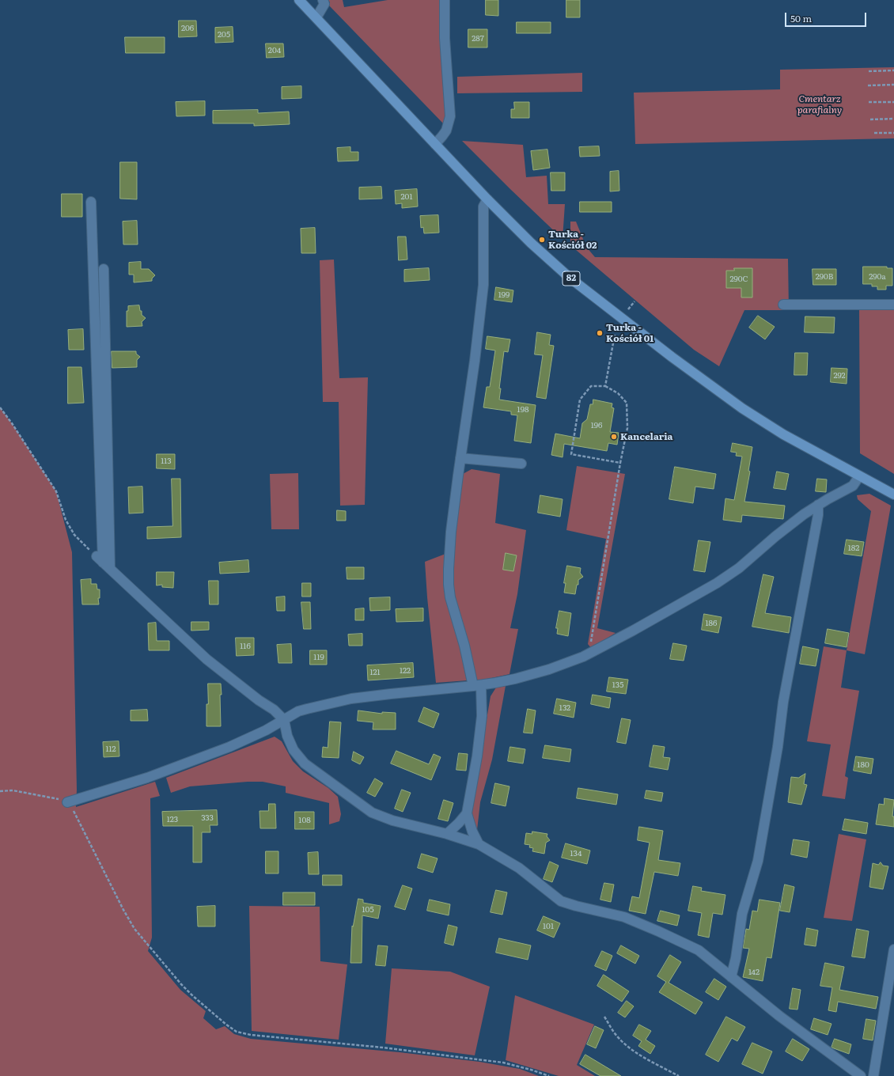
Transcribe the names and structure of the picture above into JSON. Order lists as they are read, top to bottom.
{
  "streets": {
    "main road": ["82"]
  },
  "parks": ["Cmentarz parafialny"],
  "places": ["Turka - Kościół 02", "Turka - Kościół 01", "Kancelaria"],
  "house_numbers": [
    "206",
    "205",
    "287",
    "204",
    "201",
    "290B",
    "290a",
    "290C",
    "199",
    "292",
    "198",
    "196",
    "113",
    "182",
    "186",
    "116",
    "119",
    "122",
    "121",
    "135",
    "132",
    "112",
    "180",
    "333",
    "123",
    "108",
    "134",
    "105",
    "101",
    "142"
  ],
  "scale_bar": "50 m"
}
